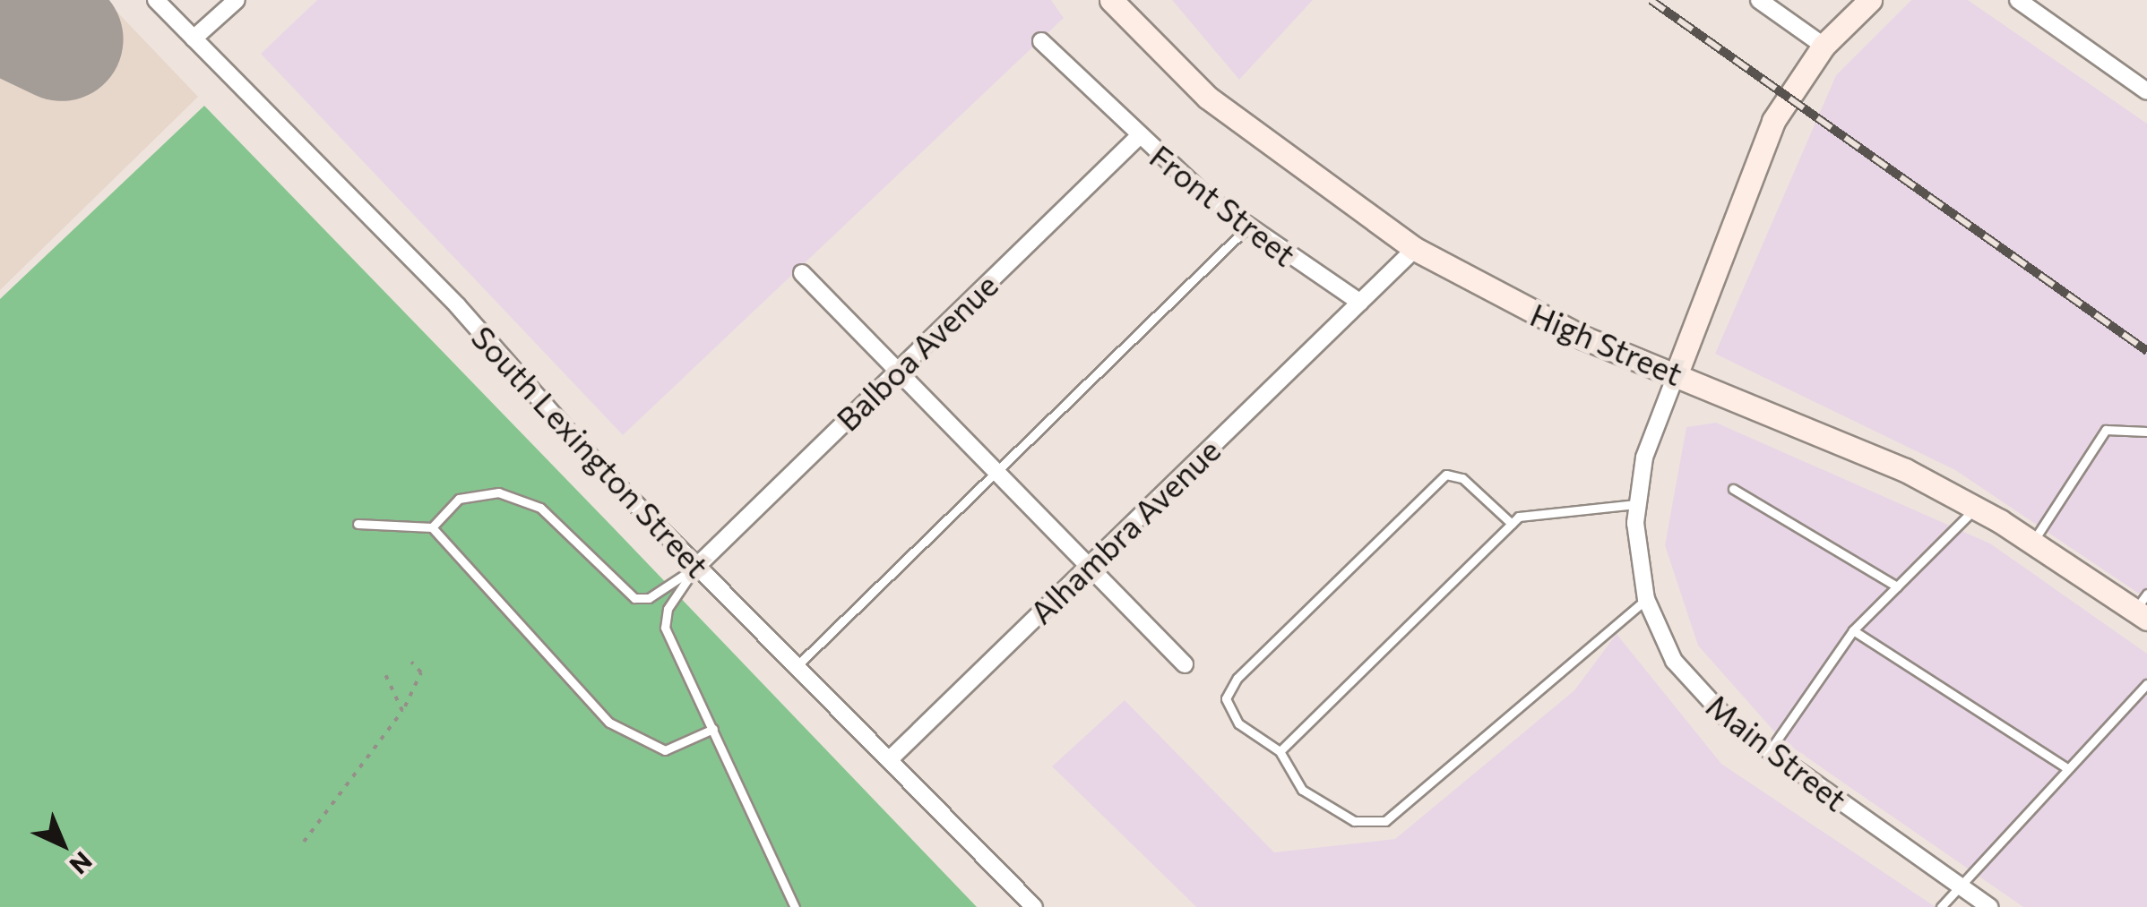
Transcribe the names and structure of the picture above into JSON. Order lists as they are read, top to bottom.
{
  "streets": {
    "main road": ["High Street", "Main Street"],
    "street": [
      "Front Street",
      "Balboa Avenue",
      "South Lexington Street",
      "Alhambra Avenue"
    ]
  },
  "crossings": [
    ["Front Street", "Balboa Avenue"],
    ["Front Street", "Alhambra Avenue"],
    ["High Street", "Main Street"],
    ["Balboa Avenue", "South Lexington Street"],
    ["South Lexington Street", "Alhambra Avenue"]
  ],
  "north": "bottom right"
}
